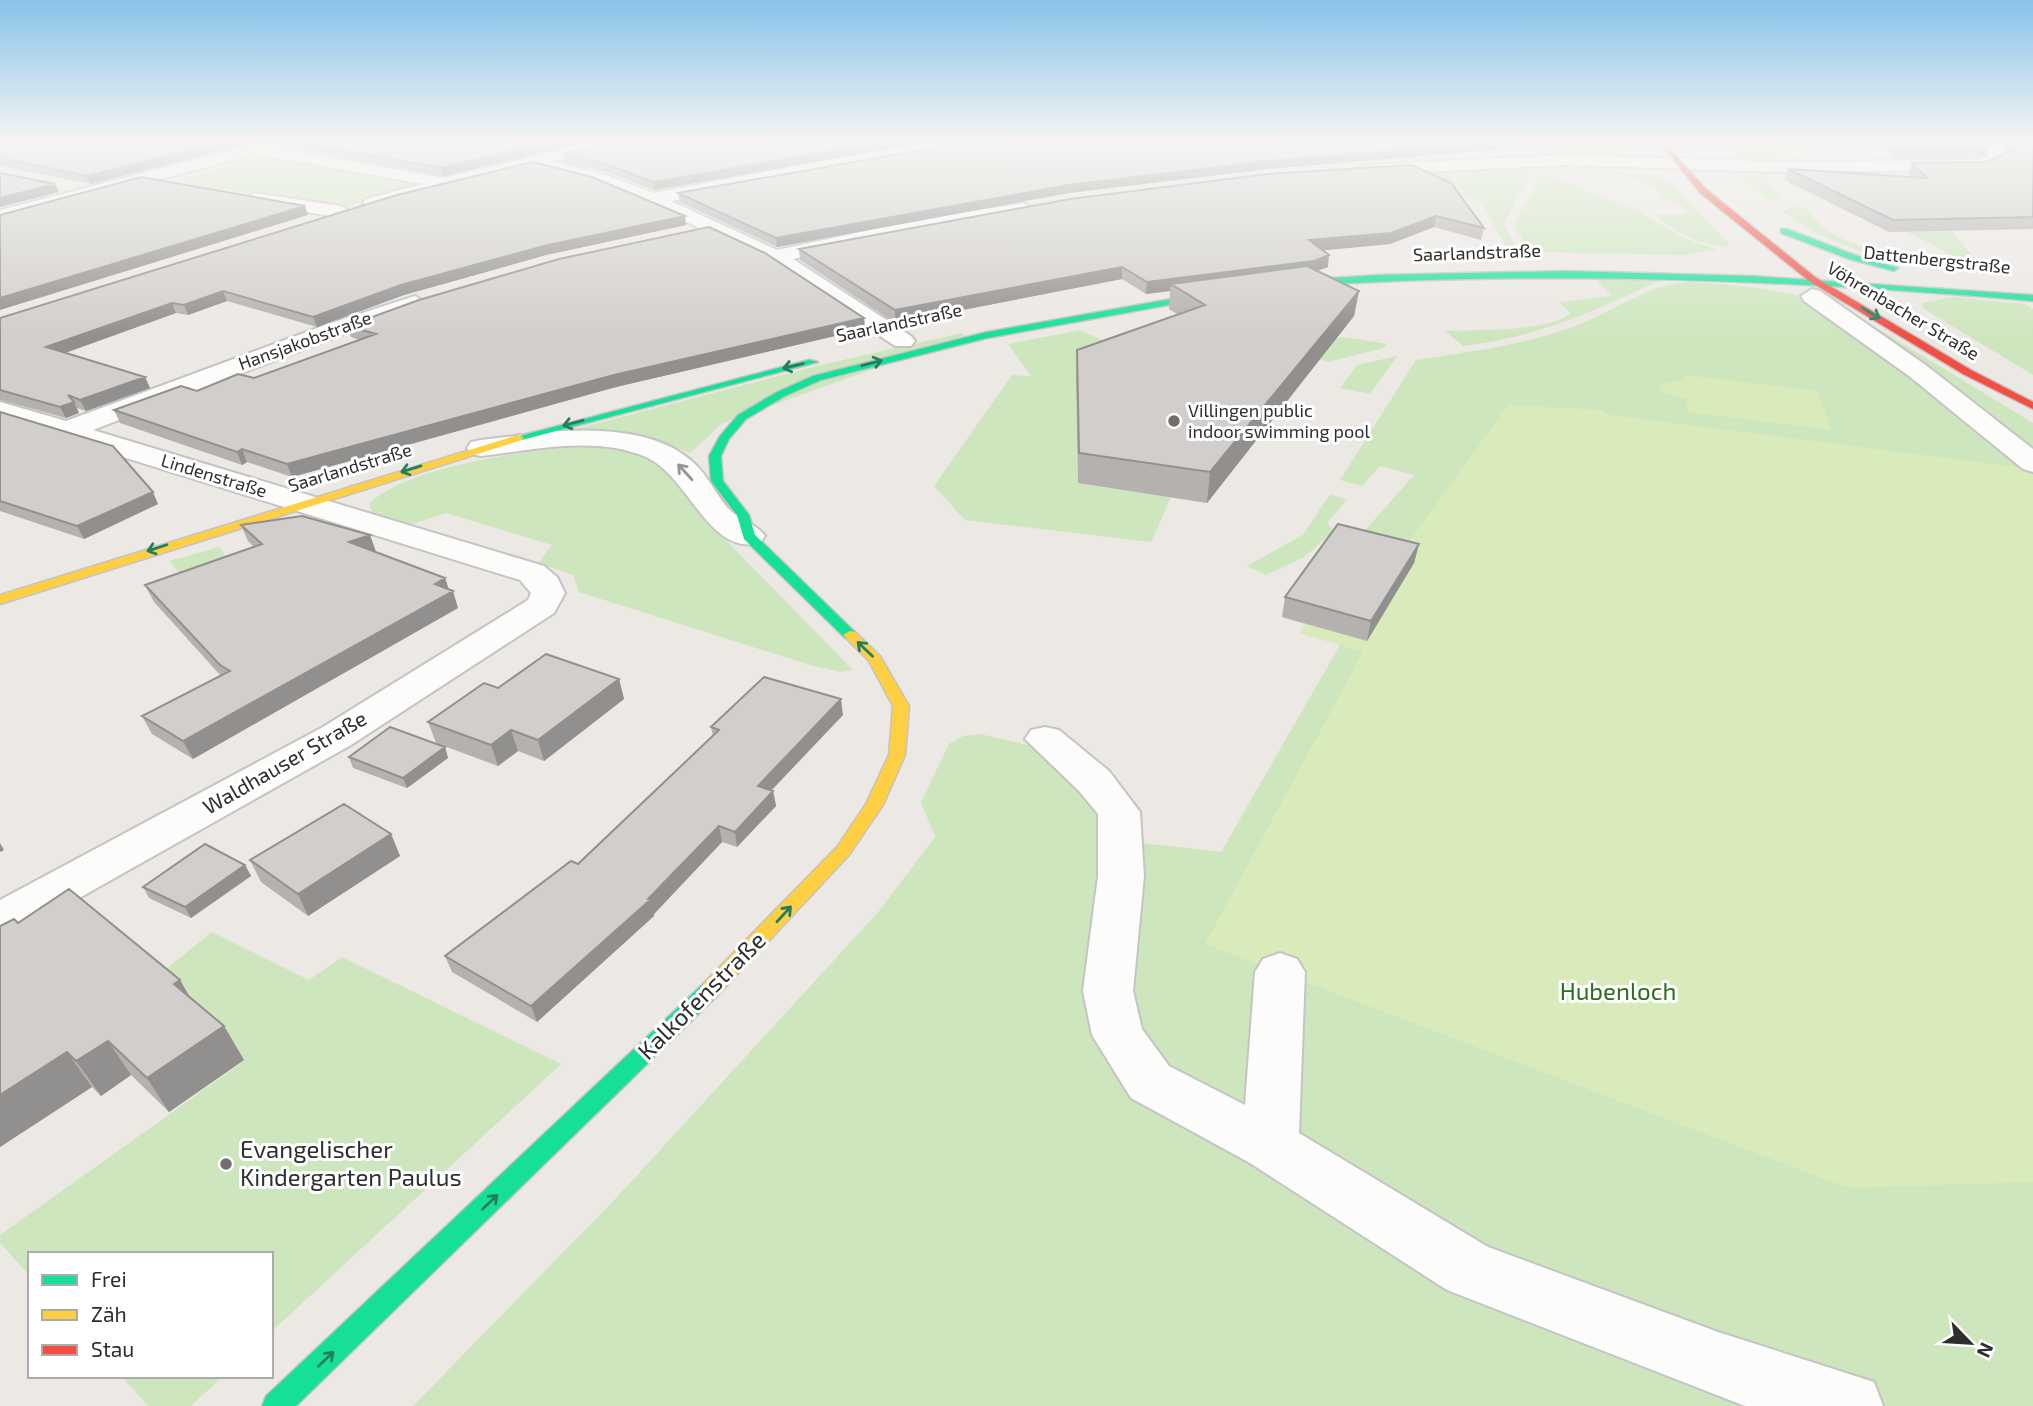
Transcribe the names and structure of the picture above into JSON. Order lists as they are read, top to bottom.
{
  "streets": {
    "street": [
      "Saarlandstraße",
      "Dattenbergstraße",
      "Vöhrenbacher Straße",
      "Hansjakobstraße",
      "Lindenstraße",
      "Waldhauser Straße",
      "Kalkofenstraße"
    ]
  },
  "crossings": [
    ["Saarlandstraße", "Dattenbergstraße"],
    ["Saarlandstraße", "Vöhrenbacher Straße"],
    ["Saarlandstraße", "Lindenstraße"],
    ["Saarlandstraße", "Kalkofenstraße"],
    ["Dattenbergstraße", "Vöhrenbacher Straße"],
    ["Hansjakobstraße", "Lindenstraße"],
    ["Lindenstraße", "Waldhauser Straße"]
  ],
  "parks": ["Hubenloch"],
  "places": ["Villingen public indoor swimming pool", "Evangelischer Kindergarten Paulus"],
  "legend": ["Frei", "Zäh", "Stau"],
  "north": "bottom right"
}
